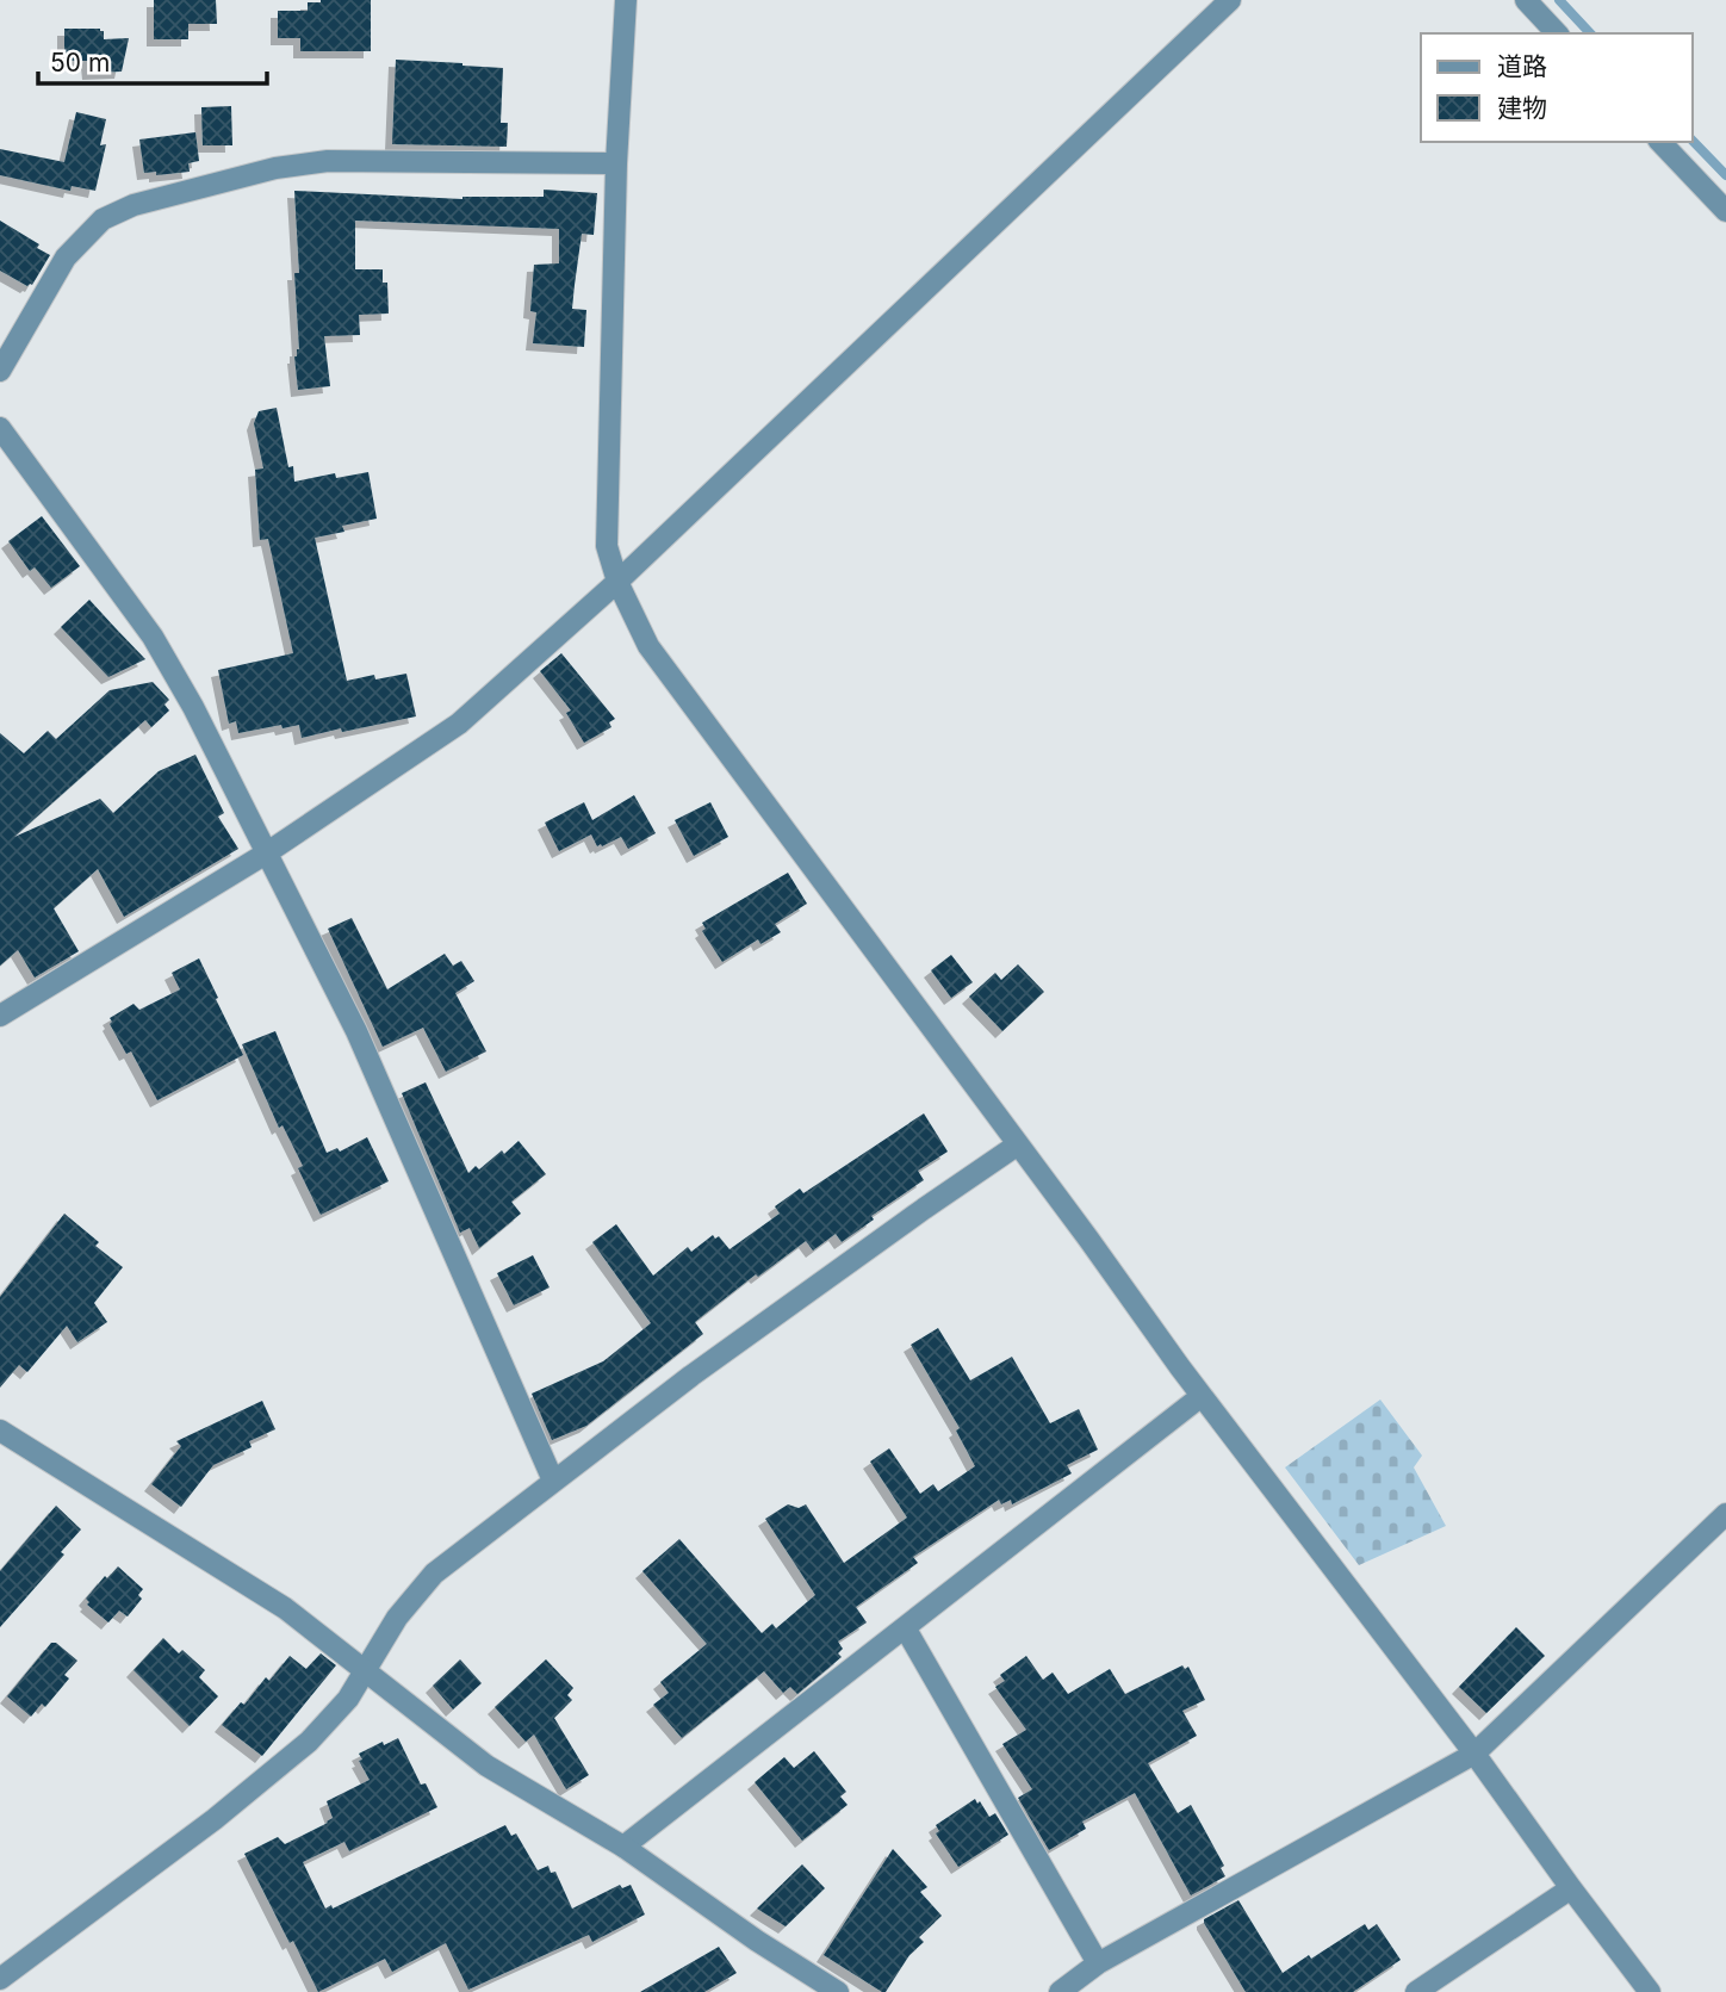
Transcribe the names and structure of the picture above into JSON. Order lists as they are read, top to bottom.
{
  "legend": ["道路", "建物"],
  "scale_bar": "50 m"
}
